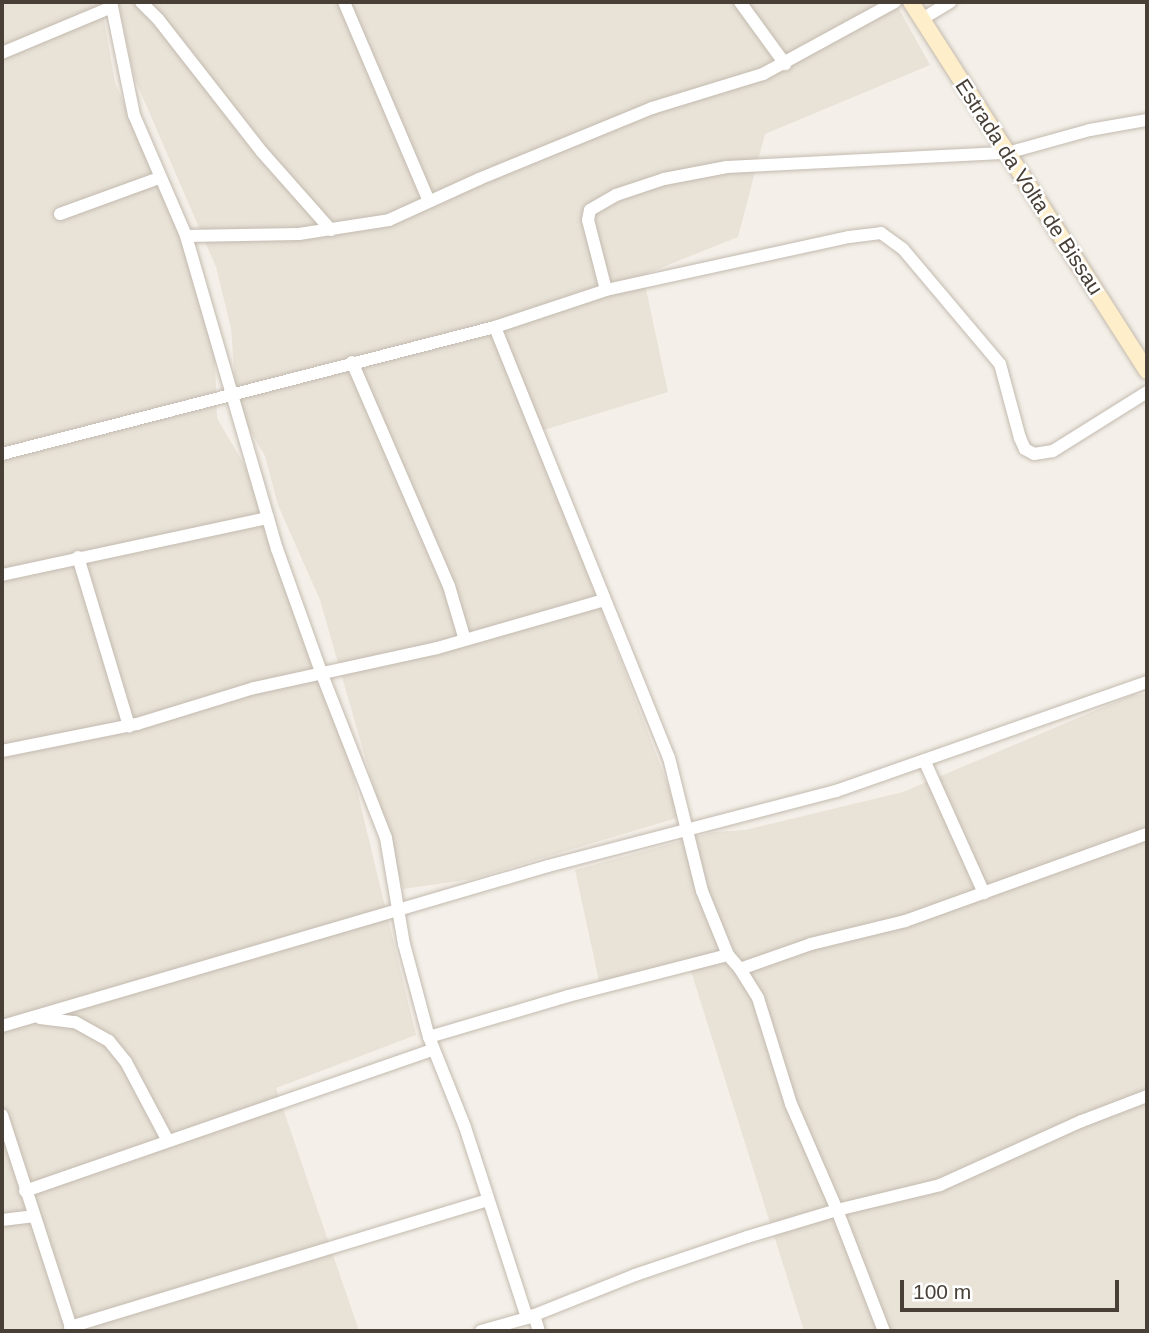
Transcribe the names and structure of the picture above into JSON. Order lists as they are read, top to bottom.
{
  "streets": {
    "main road": ["Estrada da Volta de Bissau"]
  },
  "scale_bar": "100 m"
}
